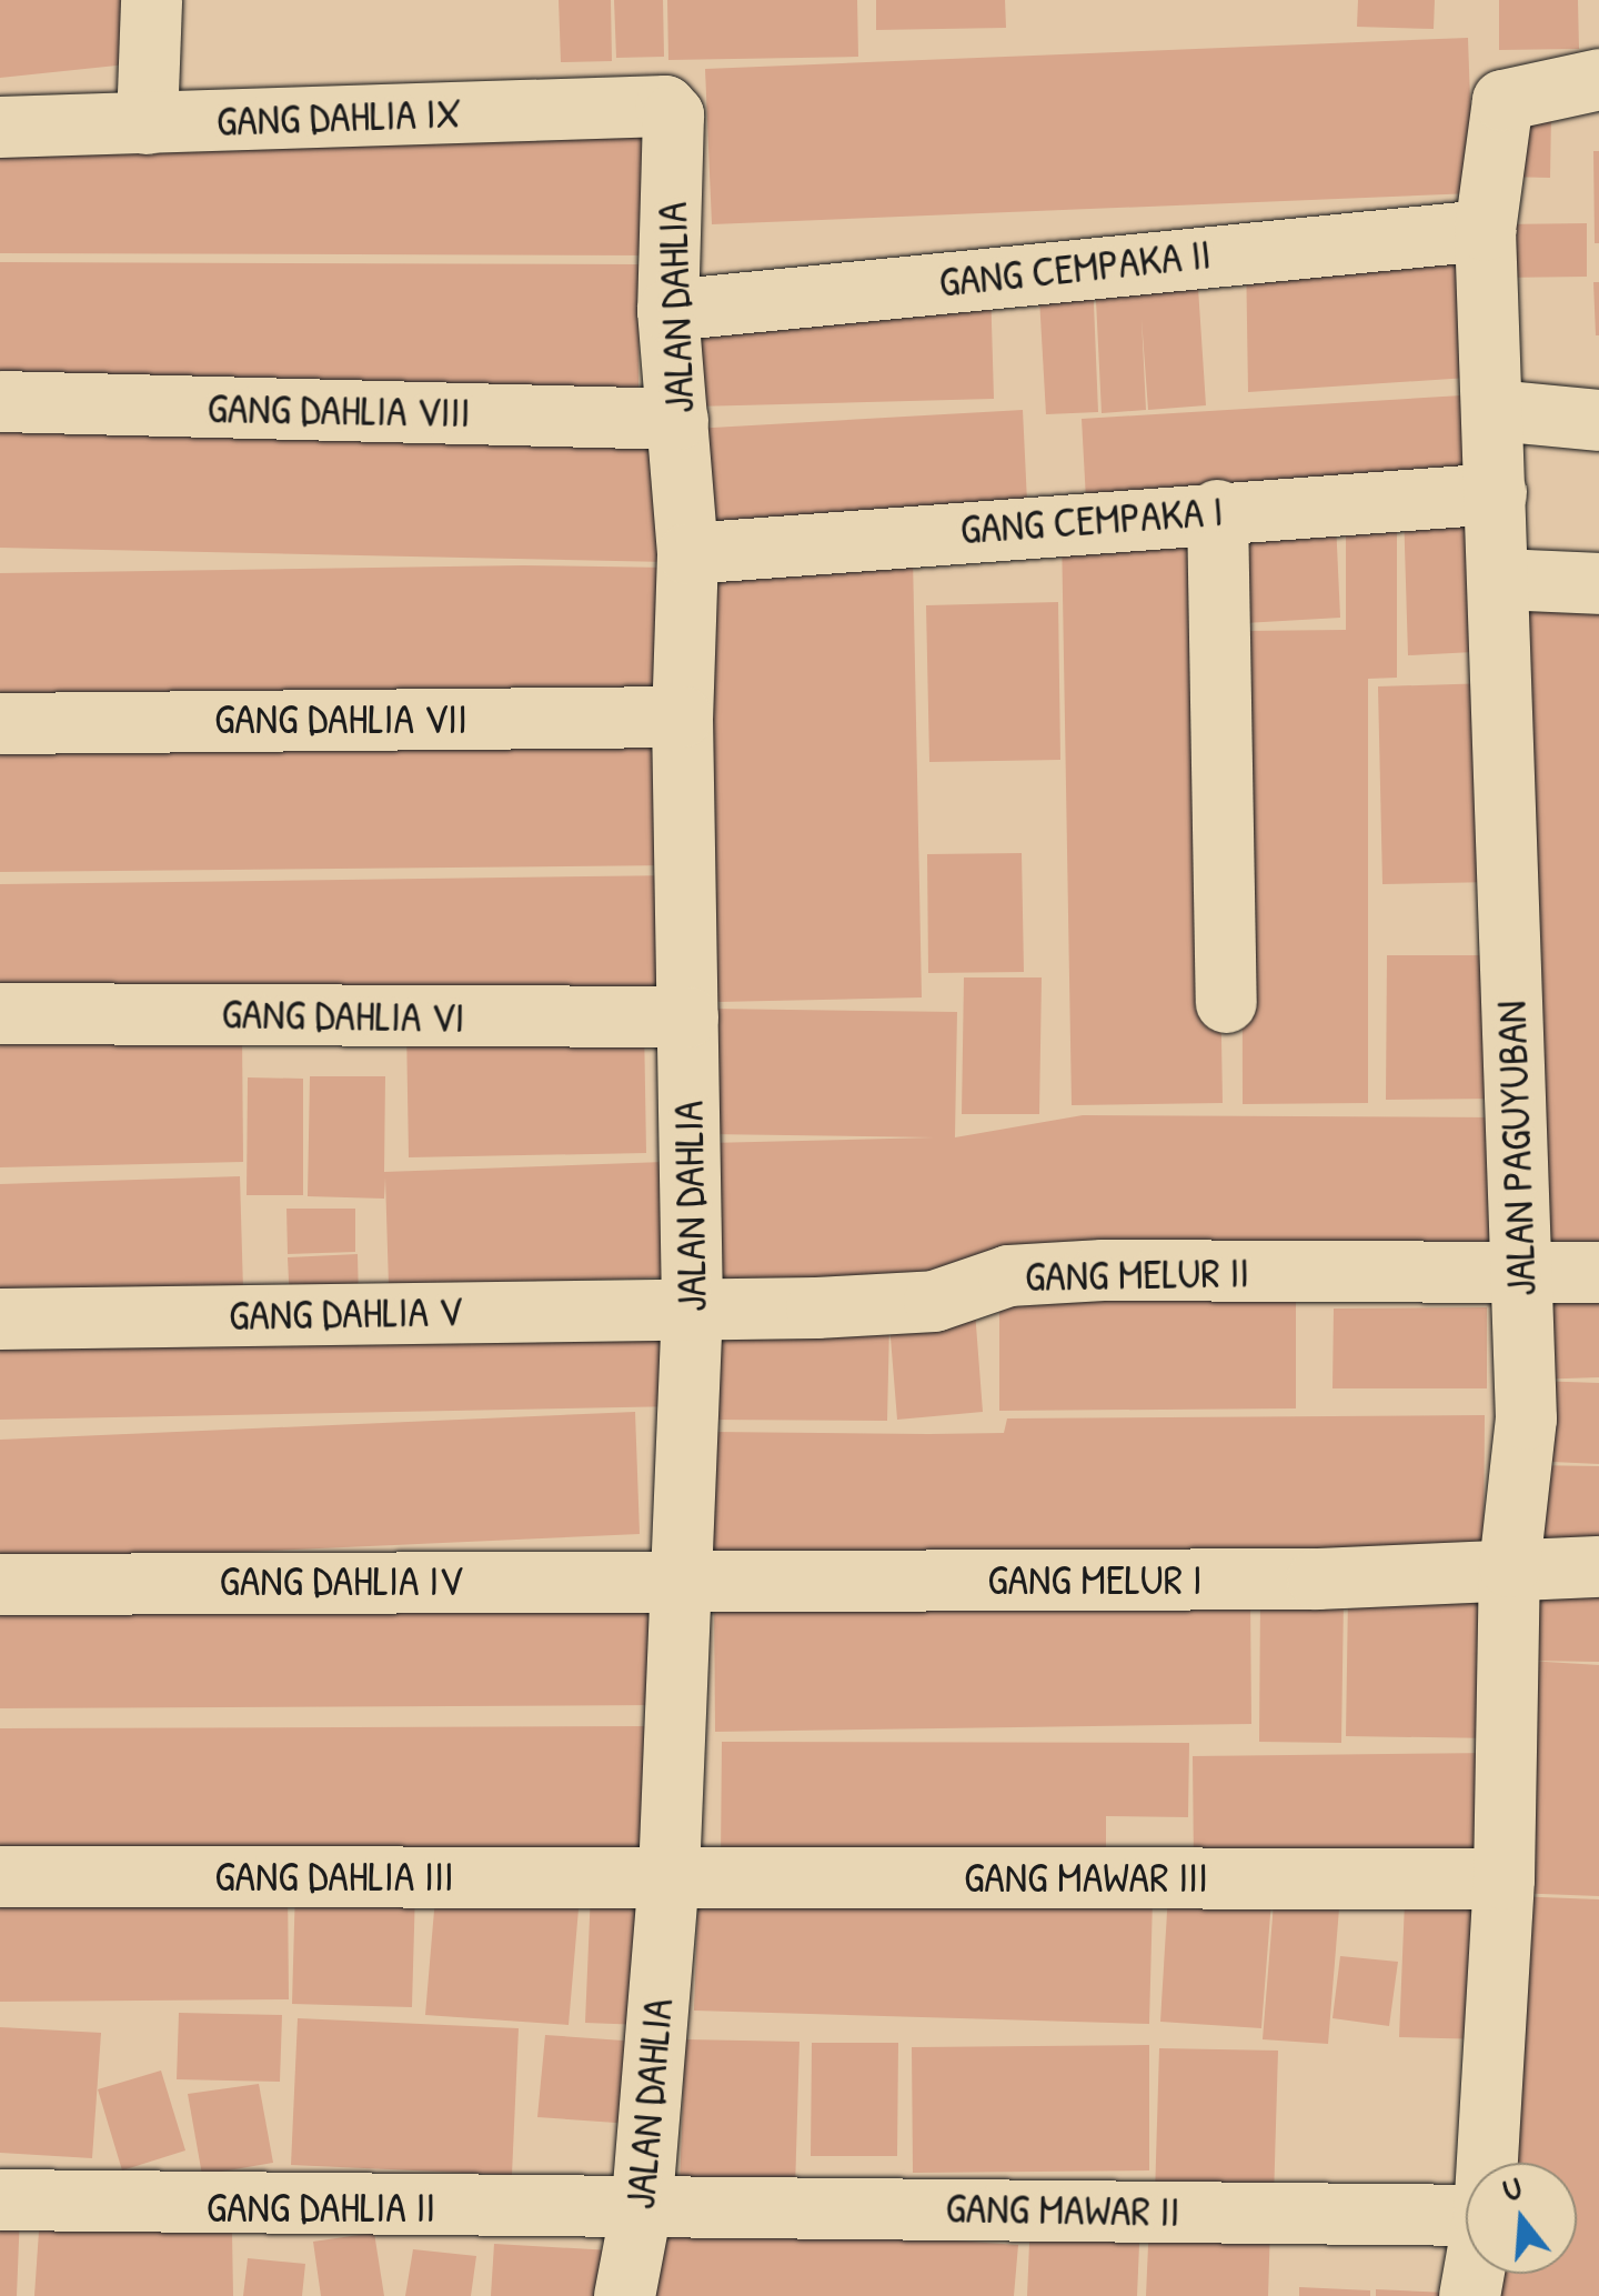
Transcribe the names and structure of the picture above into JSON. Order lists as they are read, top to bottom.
{
  "streets": {
    "street": [
      "GANG DAHLIA IX",
      "GANG CEMPAKA II",
      "JALAN DAHLIA",
      "GANG DAHLIA VIII",
      "GANG CEMPAKA I",
      "GANG DAHLIA VII",
      "GANG DAHLIA VI",
      "JALAN PAGUYUBAN",
      "GANG MELUR II",
      "GANG DAHLIA V",
      "GANG MELUR I",
      "GANG DAHLIA IV",
      "GANG DAHLIA III",
      "GANG MAWAR III",
      "GANG DAHLIA II",
      "GANG MAWAR II"
    ]
  },
  "crossings": [
    ["GANG DAHLIA IX", "JALAN DAHLIA"],
    ["GANG CEMPAKA II", "JALAN DAHLIA"],
    ["GANG CEMPAKA II", "JALAN PAGUYUBAN"],
    ["JALAN DAHLIA", "GANG DAHLIA VIII"],
    ["JALAN DAHLIA", "GANG CEMPAKA I"],
    ["JALAN DAHLIA", "GANG DAHLIA VII"],
    ["JALAN DAHLIA", "GANG DAHLIA VI"],
    ["JALAN DAHLIA", "GANG MELUR II"],
    ["JALAN DAHLIA", "GANG DAHLIA V"],
    ["JALAN DAHLIA", "GANG MELUR I"],
    ["JALAN DAHLIA", "GANG DAHLIA IV"],
    ["JALAN DAHLIA", "GANG DAHLIA III"],
    ["JALAN DAHLIA", "GANG MAWAR III"],
    ["JALAN DAHLIA", "GANG DAHLIA II"],
    ["JALAN DAHLIA", "GANG MAWAR II"],
    ["GANG CEMPAKA I", "JALAN PAGUYUBAN"],
    ["JALAN PAGUYUBAN", "GANG MELUR II"],
    ["JALAN PAGUYUBAN", "GANG MELUR I"],
    ["JALAN PAGUYUBAN", "GANG MAWAR III"],
    ["GANG MELUR II", "GANG DAHLIA V"],
    ["GANG MELUR I", "GANG DAHLIA IV"],
    ["GANG DAHLIA III", "GANG MAWAR III"],
    ["GANG DAHLIA II", "GANG MAWAR II"]
  ],
  "north": "top"
}
